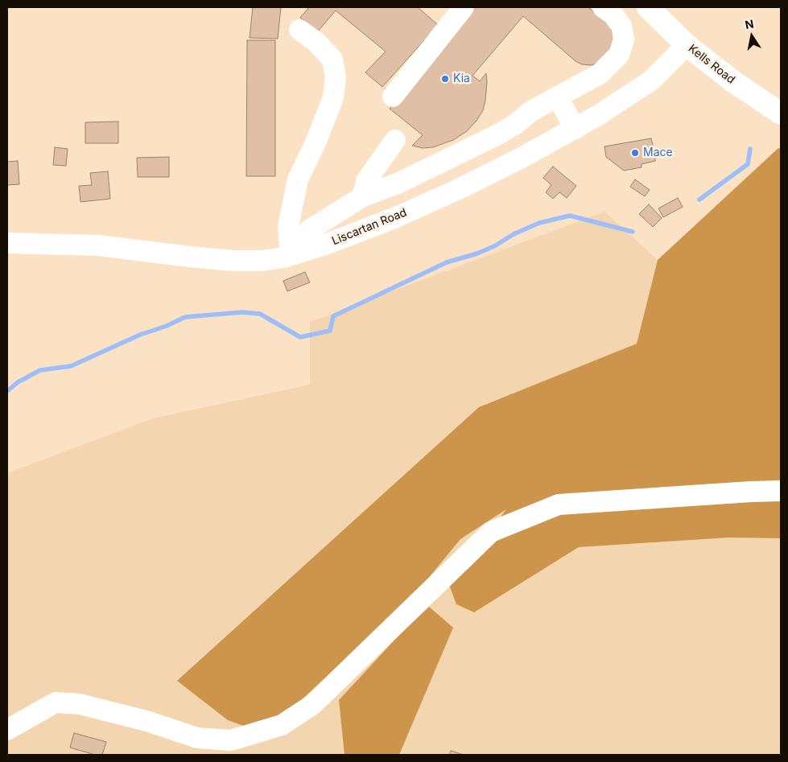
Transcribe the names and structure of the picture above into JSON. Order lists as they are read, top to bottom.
{
  "streets": {
    "main road": ["Kells Road"],
    "street": ["Liscartan Road"]
  },
  "crossings": [
    ["Kells Road", "Liscartan Road"]
  ],
  "places": ["Kia", "Mace"],
  "north": "top"
}
